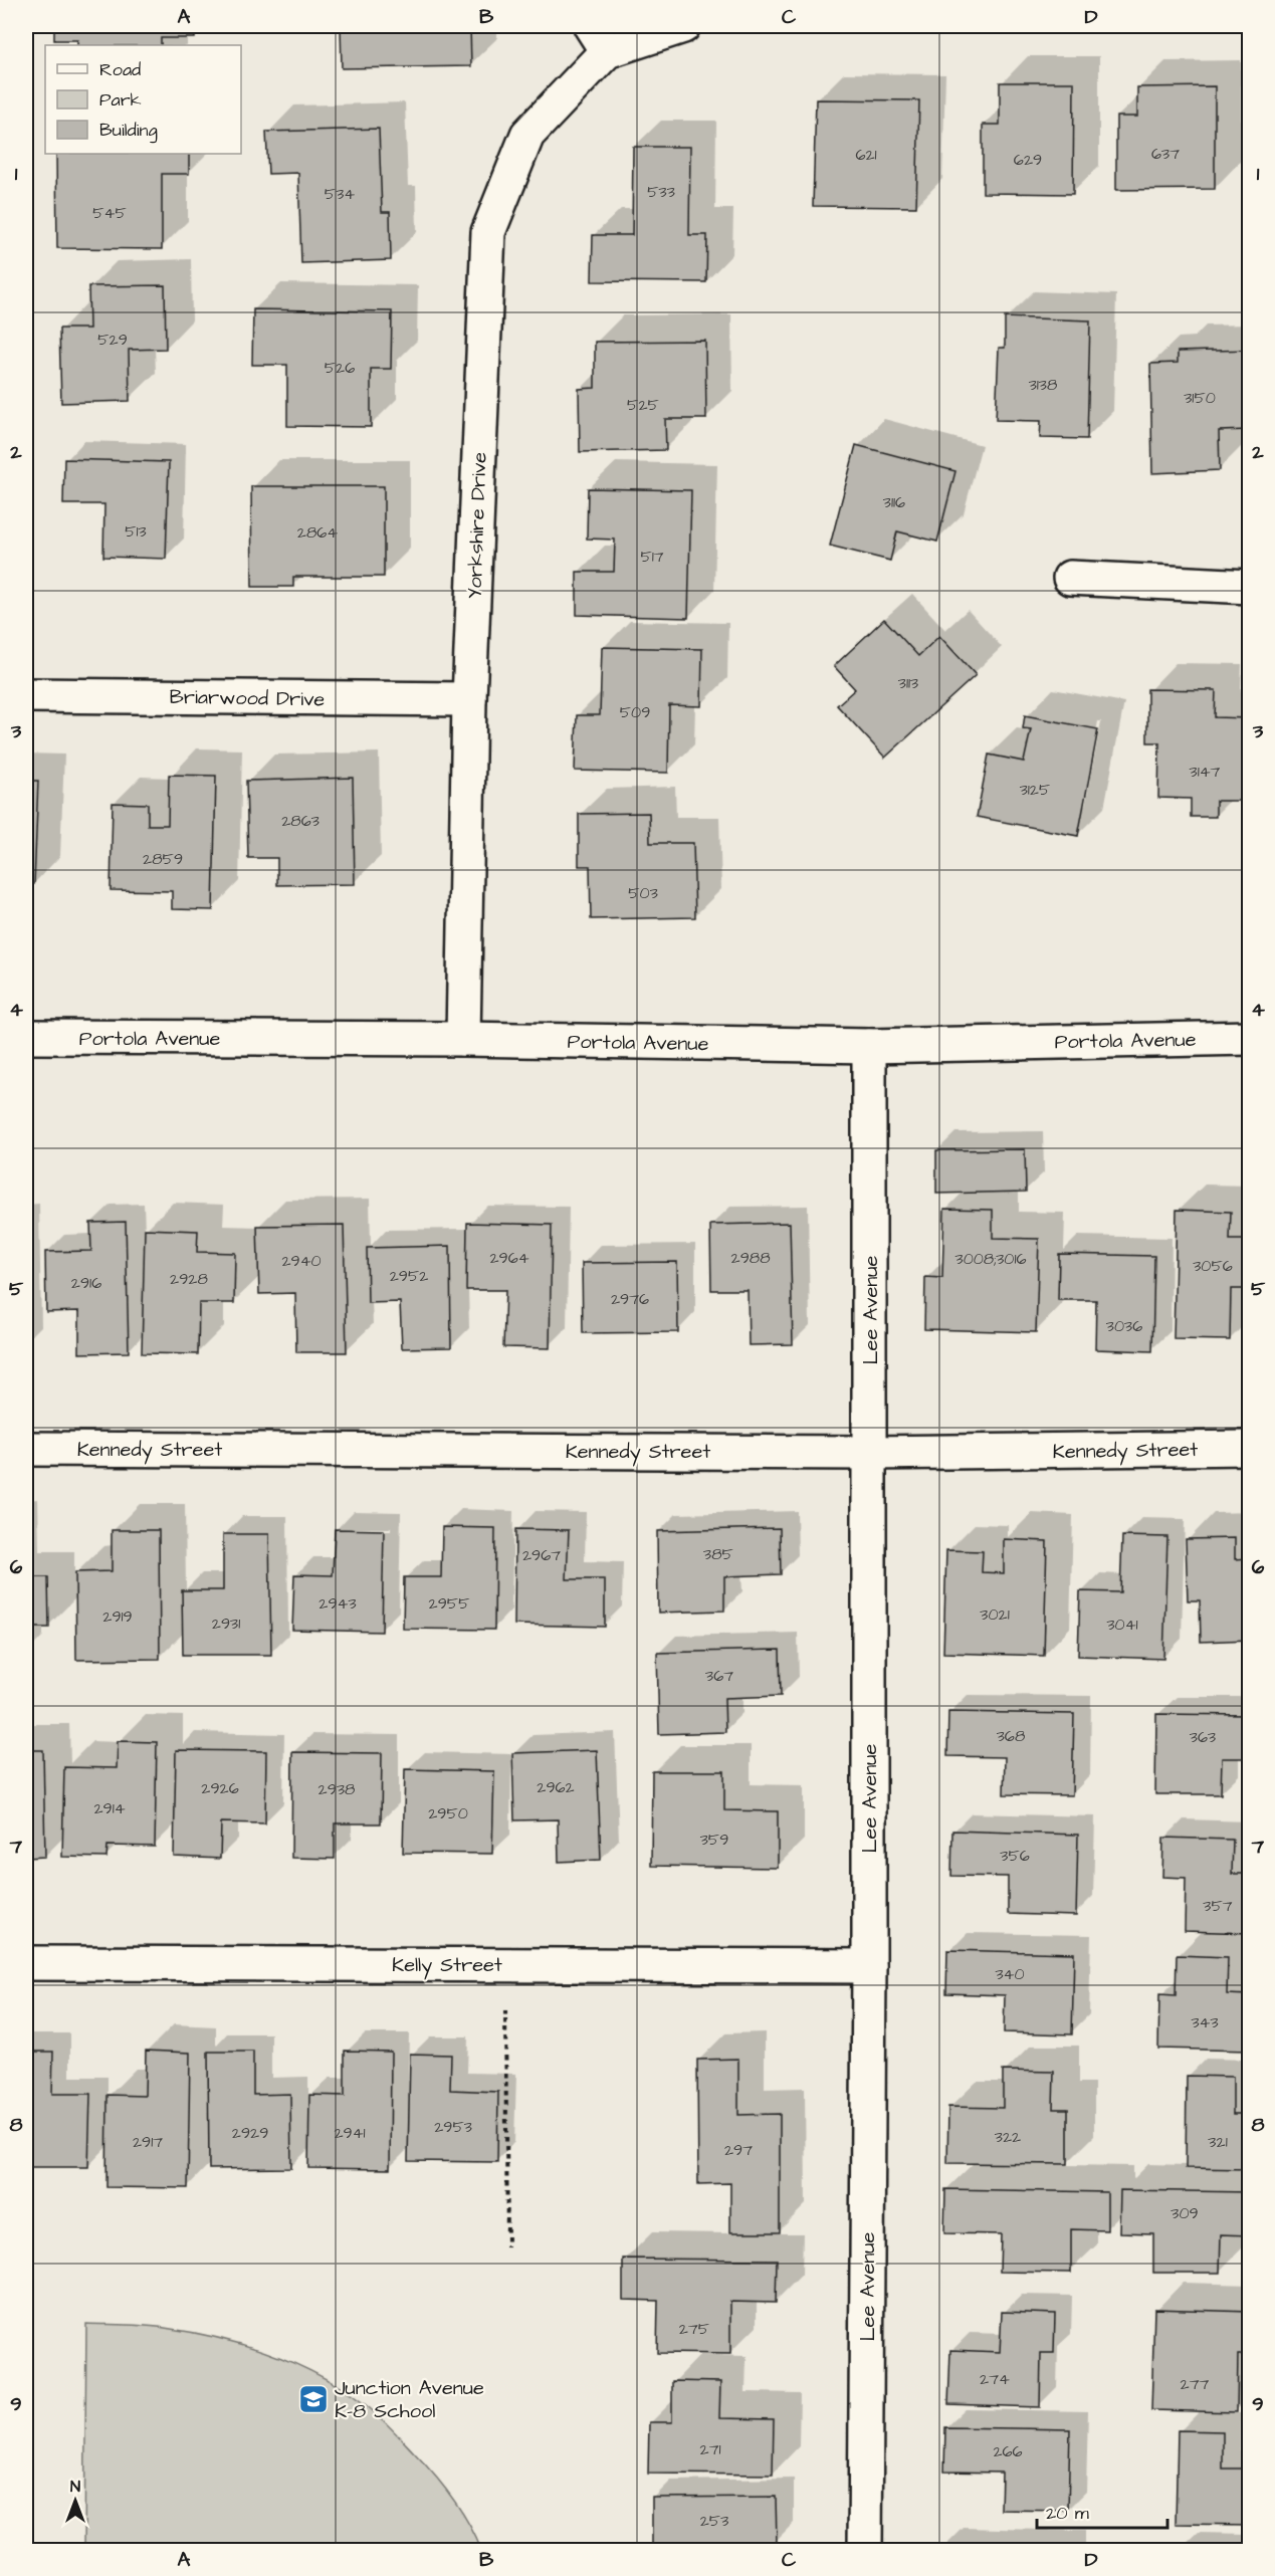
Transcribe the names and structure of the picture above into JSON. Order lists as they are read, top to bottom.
{
  "streets": {
    "street": [
      "Yorkshire Drive",
      "Briarwood Drive",
      "Portola Avenue",
      "Lee Avenue",
      "Kennedy Street",
      "Kelly Street"
    ]
  },
  "crossings": [
    ["Yorkshire Drive", "Briarwood Drive"],
    ["Yorkshire Drive", "Portola Avenue"],
    ["Portola Avenue", "Lee Avenue"],
    ["Lee Avenue", "Kennedy Street"],
    ["Lee Avenue", "Kelly Street"]
  ],
  "places": {
    "school or university": ["Junction Avenue K-8 School"]
  },
  "house_numbers": [
    "637",
    "621",
    "629",
    "533",
    "534",
    "545",
    "529",
    "526",
    "3138",
    "3150",
    "525",
    "3116",
    "513",
    "2864",
    "517",
    "3113",
    "509",
    "3147",
    "3125",
    "2863",
    "2859",
    "503",
    "2964",
    "2988",
    "3008;3016",
    "2940",
    "3056",
    "2952",
    "2928",
    "2916",
    "2976",
    "3036",
    "385",
    "2967",
    "2943",
    "2955",
    "3021",
    "2919",
    "2931",
    "3041",
    "367",
    "368",
    "363",
    "2962",
    "2926",
    "2938",
    "2914",
    "2950",
    "359",
    "356",
    "357",
    "340",
    "343",
    "2953",
    "2929",
    "2941",
    "322",
    "2917",
    "321",
    "297",
    "309",
    "275",
    "274",
    "277",
    "271",
    "266",
    "253"
  ],
  "legend": ["Road", "Park", "Building"],
  "scale_bar": "20 m",
  "north": "top",
  "grid": {
    "columns": [
      "A",
      "B",
      "C",
      "D"
    ],
    "rows": [
      "1",
      "2",
      "3",
      "4",
      "5",
      "6",
      "7",
      "8",
      "9"
    ]
  }
}
